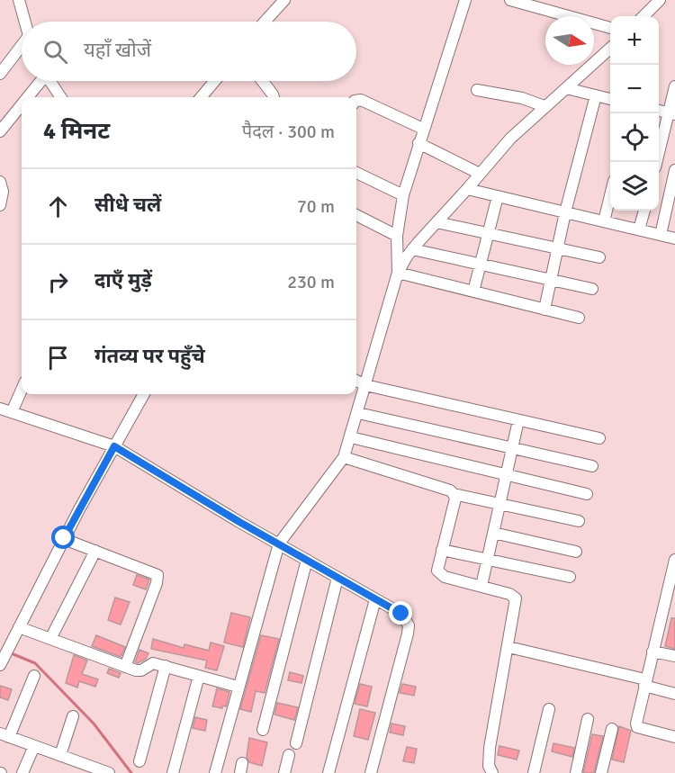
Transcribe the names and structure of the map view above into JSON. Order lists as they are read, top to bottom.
{
  "north": "right",
  "page": {
    "map_buttons": ["+", "−"],
    "search": "यहाँ खोजें",
    "heading": ["4 मिनट", "पैदल · 300 m"],
    "list": [
      ["सीधे चलें", "70 m"],
      ["दाएँ मुड़ें", "230 m"],
      "गंतव्य पर पहुँचे"
    ]
  }
}
